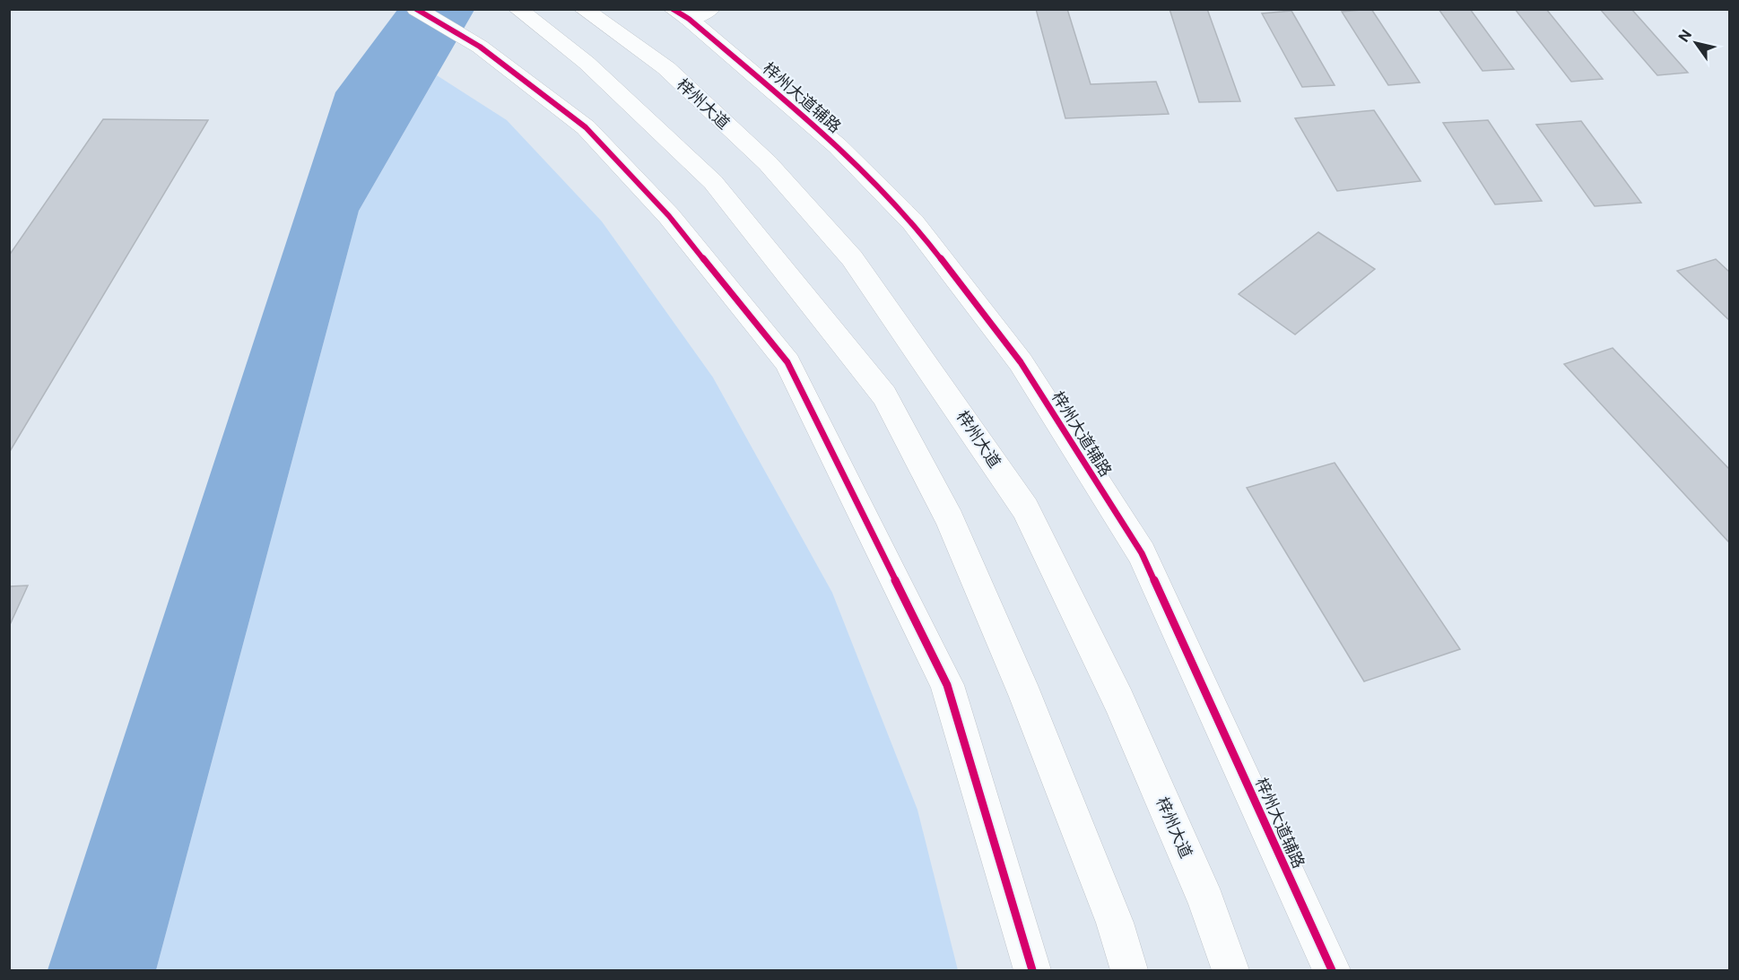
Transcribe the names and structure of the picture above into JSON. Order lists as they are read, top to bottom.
{
  "streets": {
    "main road": ["梓州大道辅路", "梓州大道"]
  },
  "north": "top left"
}
